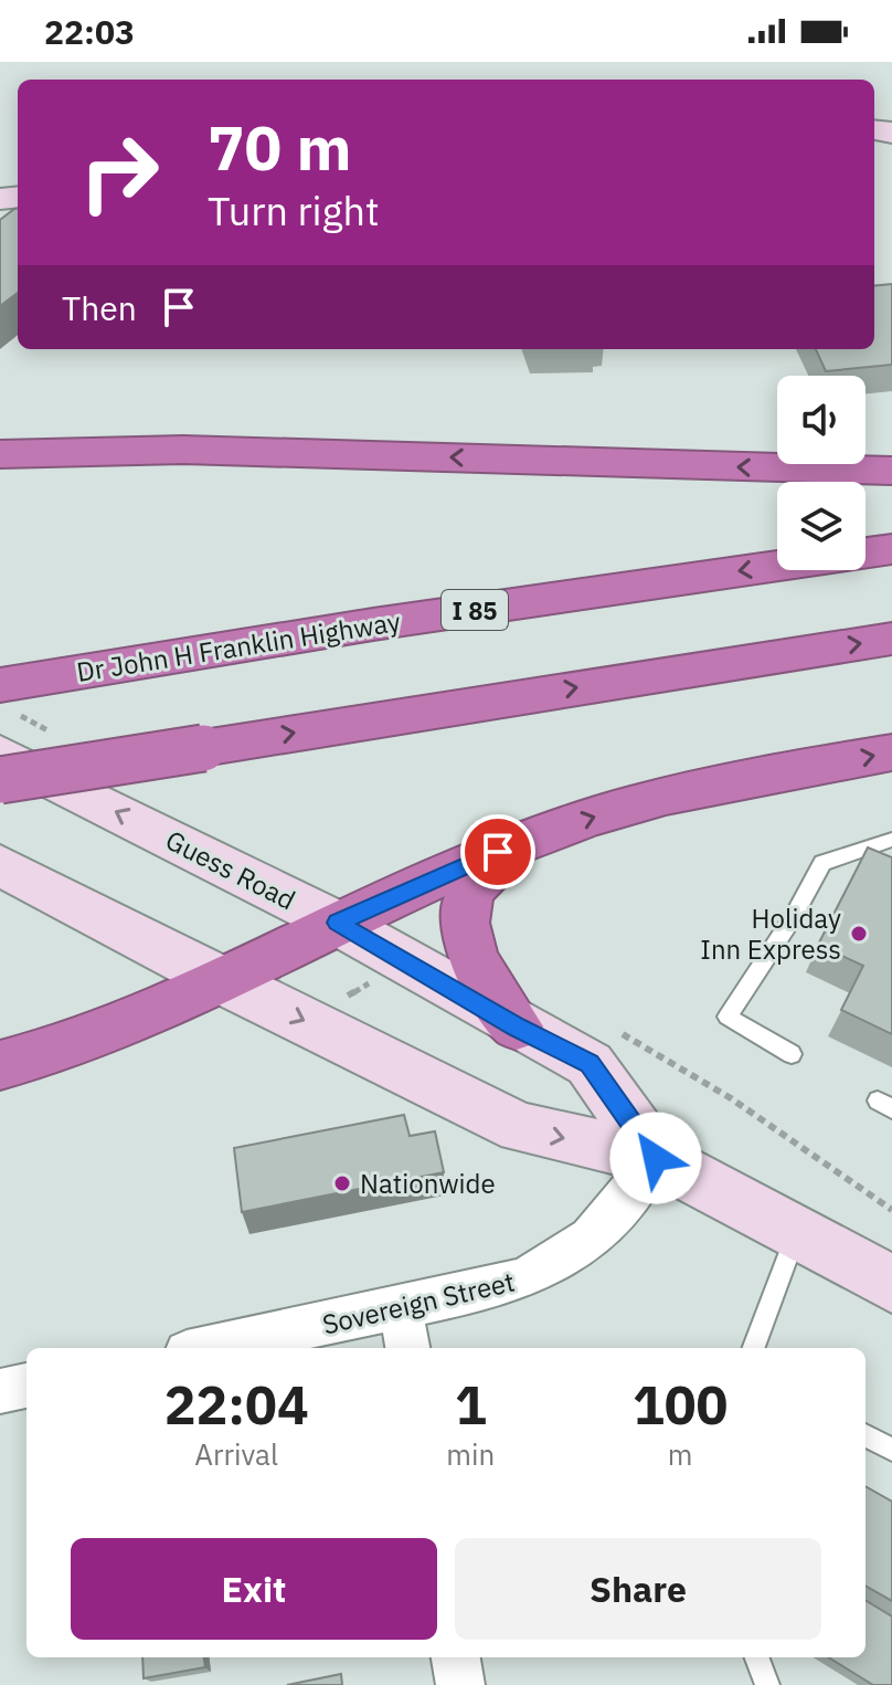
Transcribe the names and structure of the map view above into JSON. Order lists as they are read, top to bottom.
{
  "streets": {
    "highway": ["I 85", "Dr John H Franklin Highway"],
    "main road": ["Guess Road"],
    "street": ["Sovereign Street"]
  },
  "crossings": [
    ["Guess Road", "Sovereign Street"]
  ],
  "places": ["Holiday Inn Express", "Nationwide"],
  "page": {
    "status": "22:03",
    "turn": ["70 m", "Turn right"],
    "then": "Then",
    "eta": [
      "22:04",
      "Arrival",
      "1",
      "min",
      "100",
      "m"
    ],
    "buttons": ["Exit", "Share"]
  }
}
